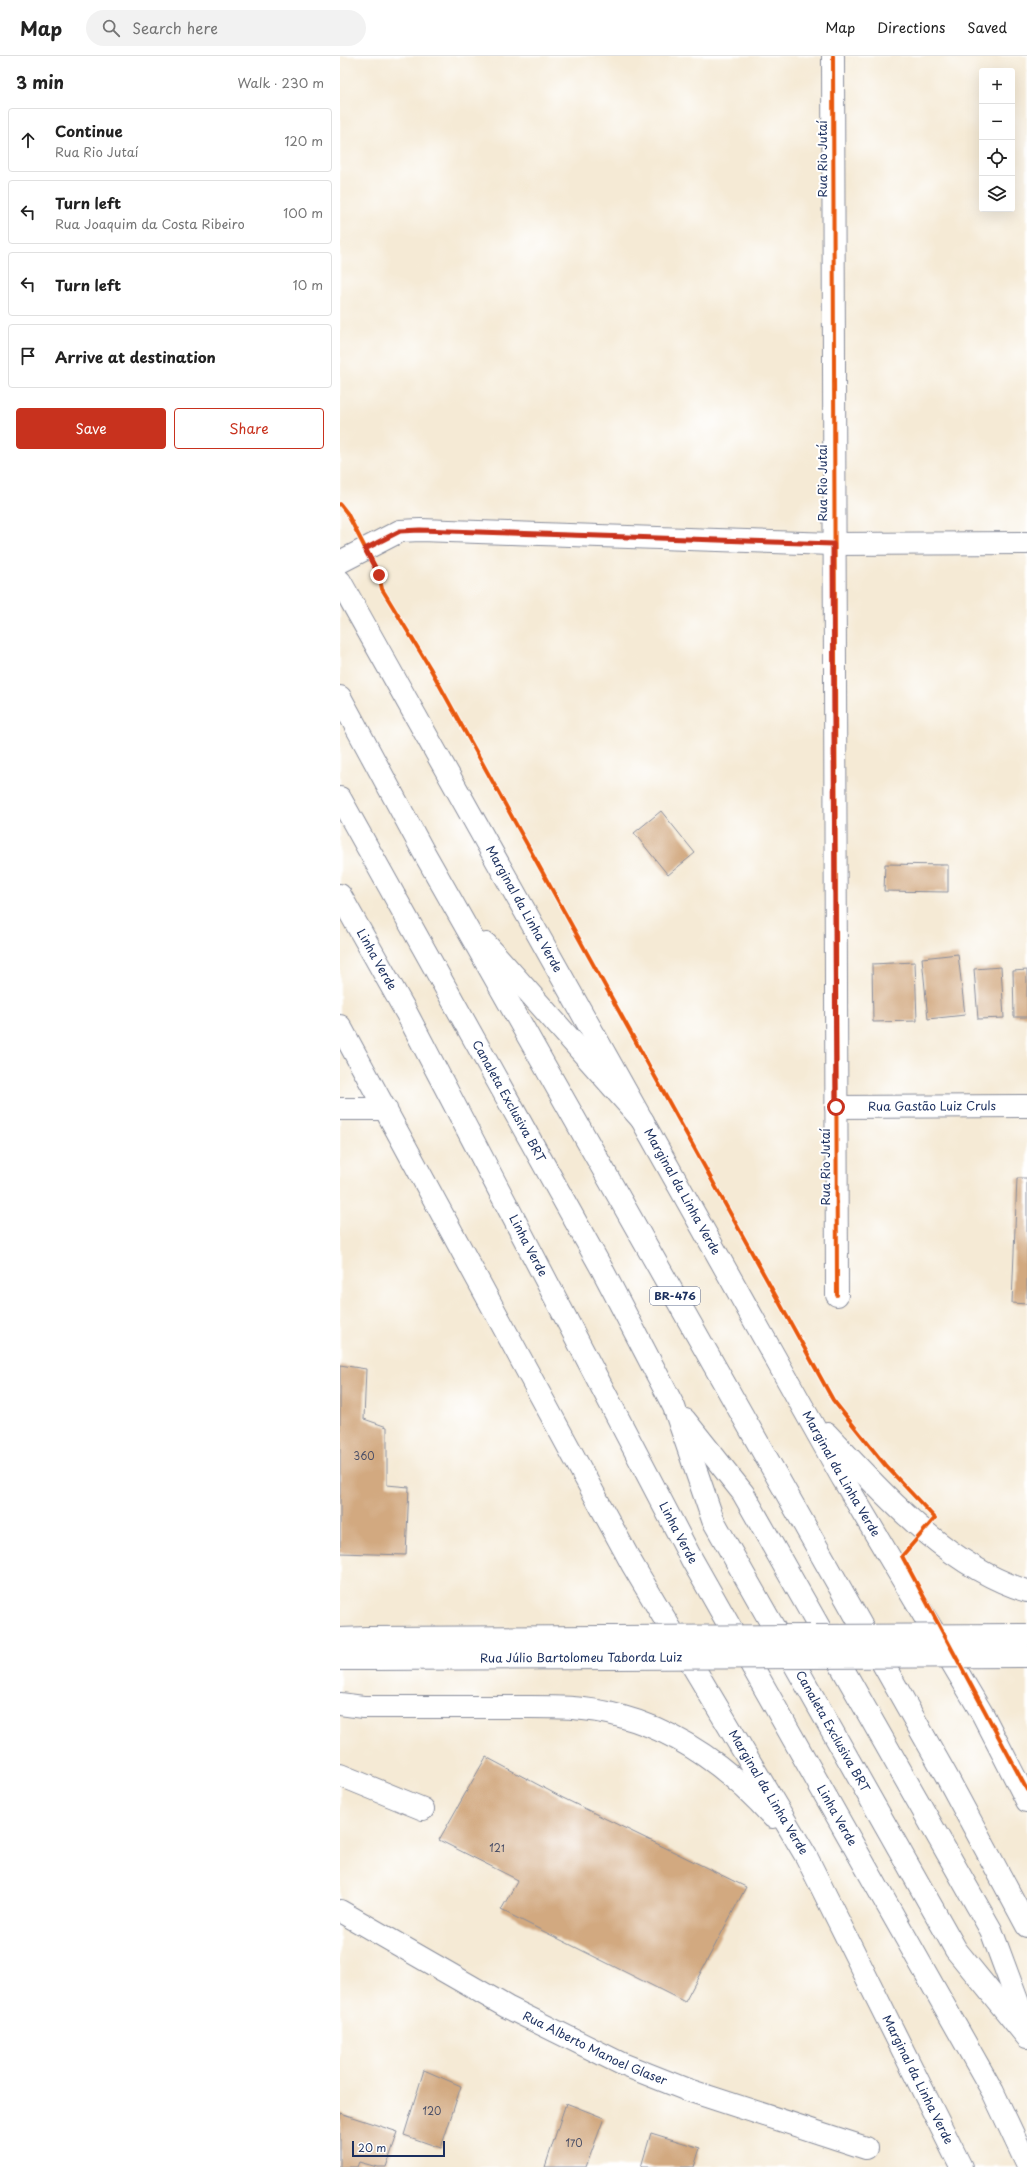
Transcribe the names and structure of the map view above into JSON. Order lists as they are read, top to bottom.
{
  "streets": {
    "main road": [
      "Rua Rio Jutaí",
      "Marginal da Linha Verde",
      "Linha Verde",
      "Canaleta Exclusiva BRT",
      "Rua Gastão Luiz Cruls",
      "BR-476",
      "Rua Júlio Bartolomeu Taborda Luiz",
      "Rua Alberto Manoel Glaser"
    ]
  },
  "crossings": [
    ["Rua Rio Jutaí", "Rua Gastão Luiz Cruls"]
  ],
  "house_numbers": [
    "360",
    "121",
    "120",
    "170"
  ],
  "scale_bar": "20 m",
  "page": {
    "header": "Map",
    "search": "Search here",
    "nav": ["Map", "Directions", "Saved"],
    "heading": ["3 min", "Walk · 230 m"],
    "map_buttons": ["+", "−"],
    "list": [
      ["Continue", "Rua Rio Jutaí", "120 m"],
      ["Turn left", "Rua Joaquim da Costa Ribeiro", "100 m"],
      ["Turn left", "10 m"],
      "Arrive at destination"
    ],
    "buttons": ["Save", "Share"],
    "scale": "20 m"
  }
}
